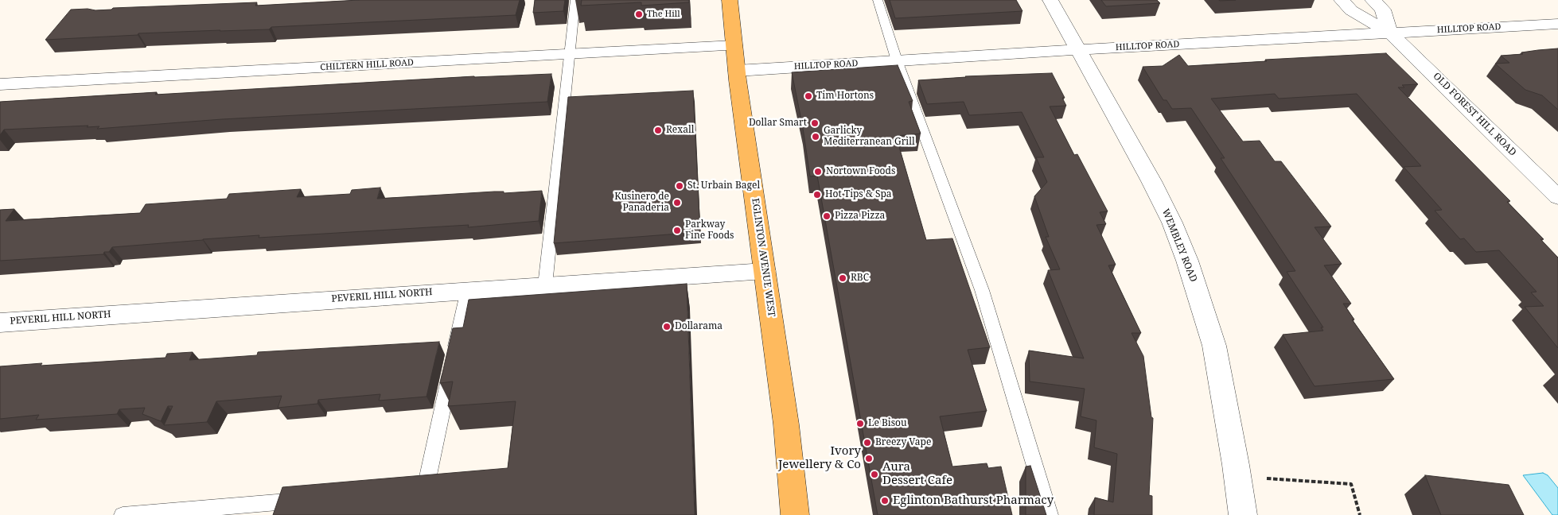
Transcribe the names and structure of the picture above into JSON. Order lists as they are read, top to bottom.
{
  "streets": {
    "main road": ["EGLINTON AVENUE WEST"],
    "street": [
      "HILLTOP ROAD",
      "CHILTERN HILL ROAD",
      "OLD FOREST HILL ROAD",
      "WEMBLEY ROAD",
      "PEVERIL HILL NORTH"
    ]
  },
  "crossings": [
    ["HILLTOP ROAD", "OLD FOREST HILL ROAD"],
    ["HILLTOP ROAD", "WEMBLEY ROAD"],
    ["HILLTOP ROAD", "EGLINTON AVENUE WEST"],
    ["CHILTERN HILL ROAD", "EGLINTON AVENUE WEST"],
    ["EGLINTON AVENUE WEST", "PEVERIL HILL NORTH"]
  ],
  "places": [
    "The Hill",
    "Tim Hortons",
    "Dollar Smart",
    "Rexall",
    "Garlicky Mediterranean Grill",
    "Nortown Foods",
    "St. Urbain Bagel",
    "Hot Tips & Spa",
    "Kusinero de Panaderia",
    "Pizza Pizza",
    "Parkway Fine Foods",
    "RBC",
    "Dollarama",
    "Le Bisou",
    "Breezy Vape",
    "Ivory Jewellery & Co",
    "Aura Dessert Cafe",
    "Eglinton Bathurst Pharmacy"
  ]
}
